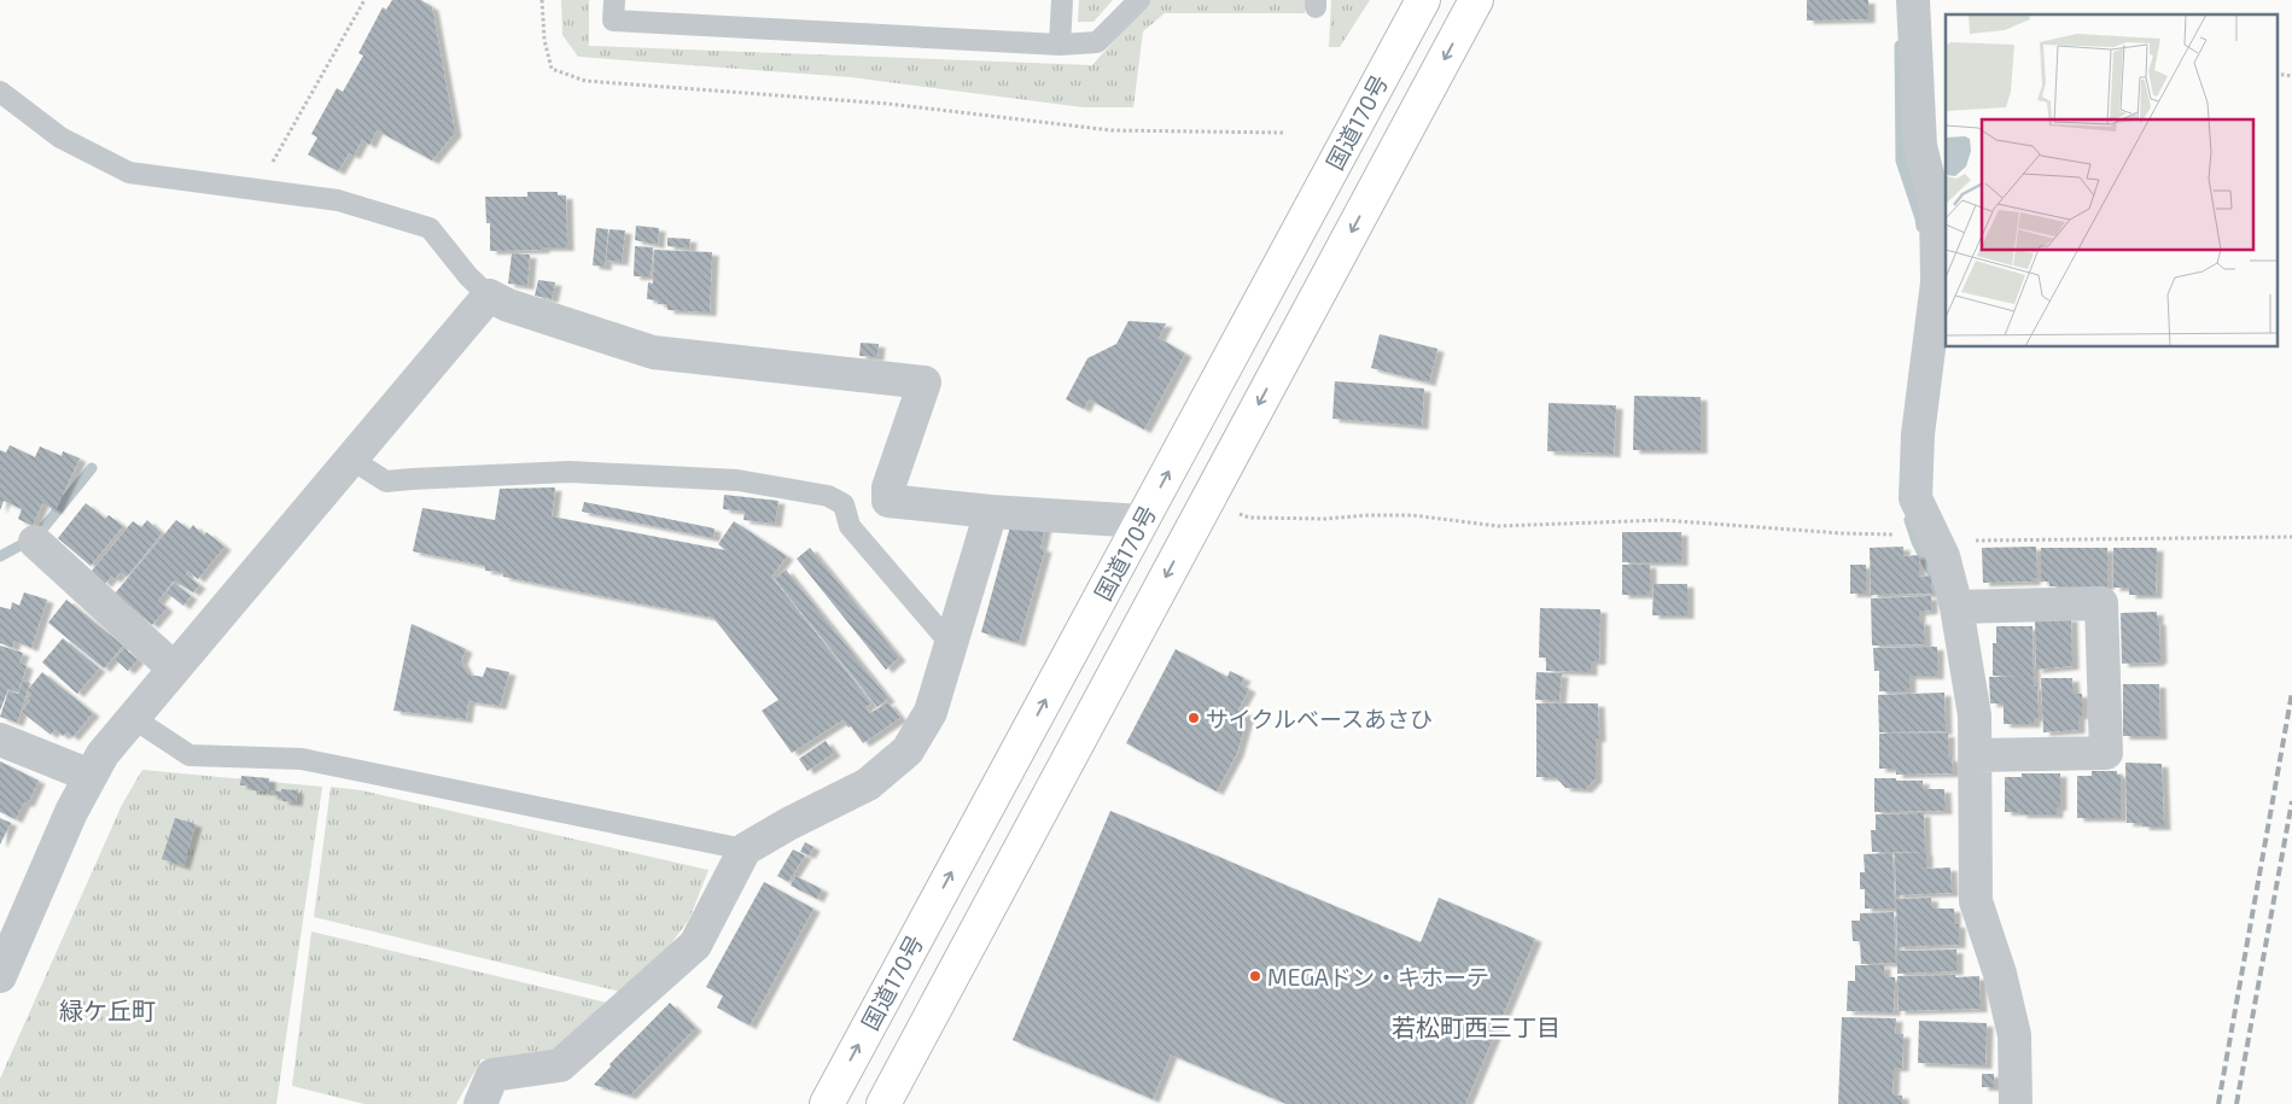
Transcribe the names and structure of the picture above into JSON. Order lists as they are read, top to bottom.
{
  "streets": {
    "highway": ["国道170号"]
  },
  "districts": ["緑ケ丘町", "若松町西三丁目"],
  "places": ["サイクルベースあさひ", "MEGAドン・キホーテ"]
}
